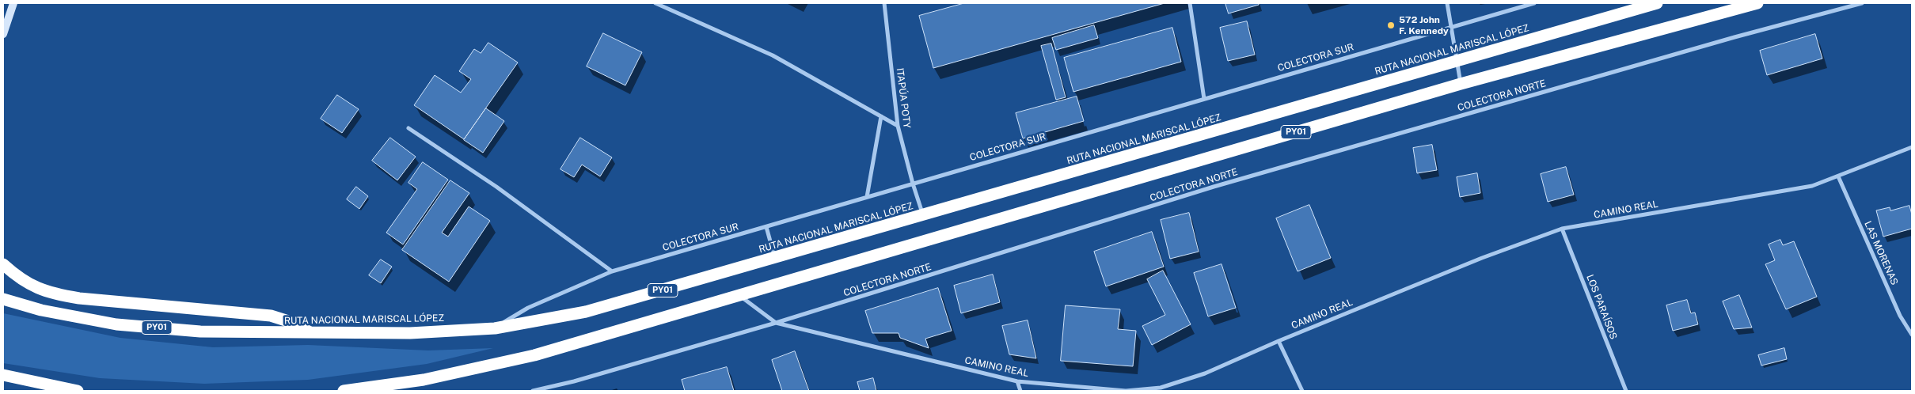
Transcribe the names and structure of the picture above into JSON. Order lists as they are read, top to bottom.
{
  "streets": {
    "highway": ["RUTA NACIONAL MARISCAL LÓPEZ", "PY01"],
    "street": [
      "COLECTORA SUR",
      "COLECTORA NORTE",
      "ITAPÚA POTY",
      "CAMINO REAL",
      "LAS MORENAS",
      "LOS PARAÍSOS"
    ]
  },
  "crossings": [
    ["RUTA NACIONAL MARISCAL LÓPEZ", "COLECTORA SUR"],
    ["RUTA NACIONAL MARISCAL LÓPEZ", "ITAPÚA POTY"],
    ["COLECTORA SUR", "ITAPÚA POTY"],
    ["COLECTORA NORTE", "CAMINO REAL"],
    ["PY01", "CAMINO REAL"],
    ["CAMINO REAL", "LAS MORENAS"],
    ["CAMINO REAL", "LOS PARAÍSOS"]
  ],
  "places": ["572 John F. Kennedy"]
}
